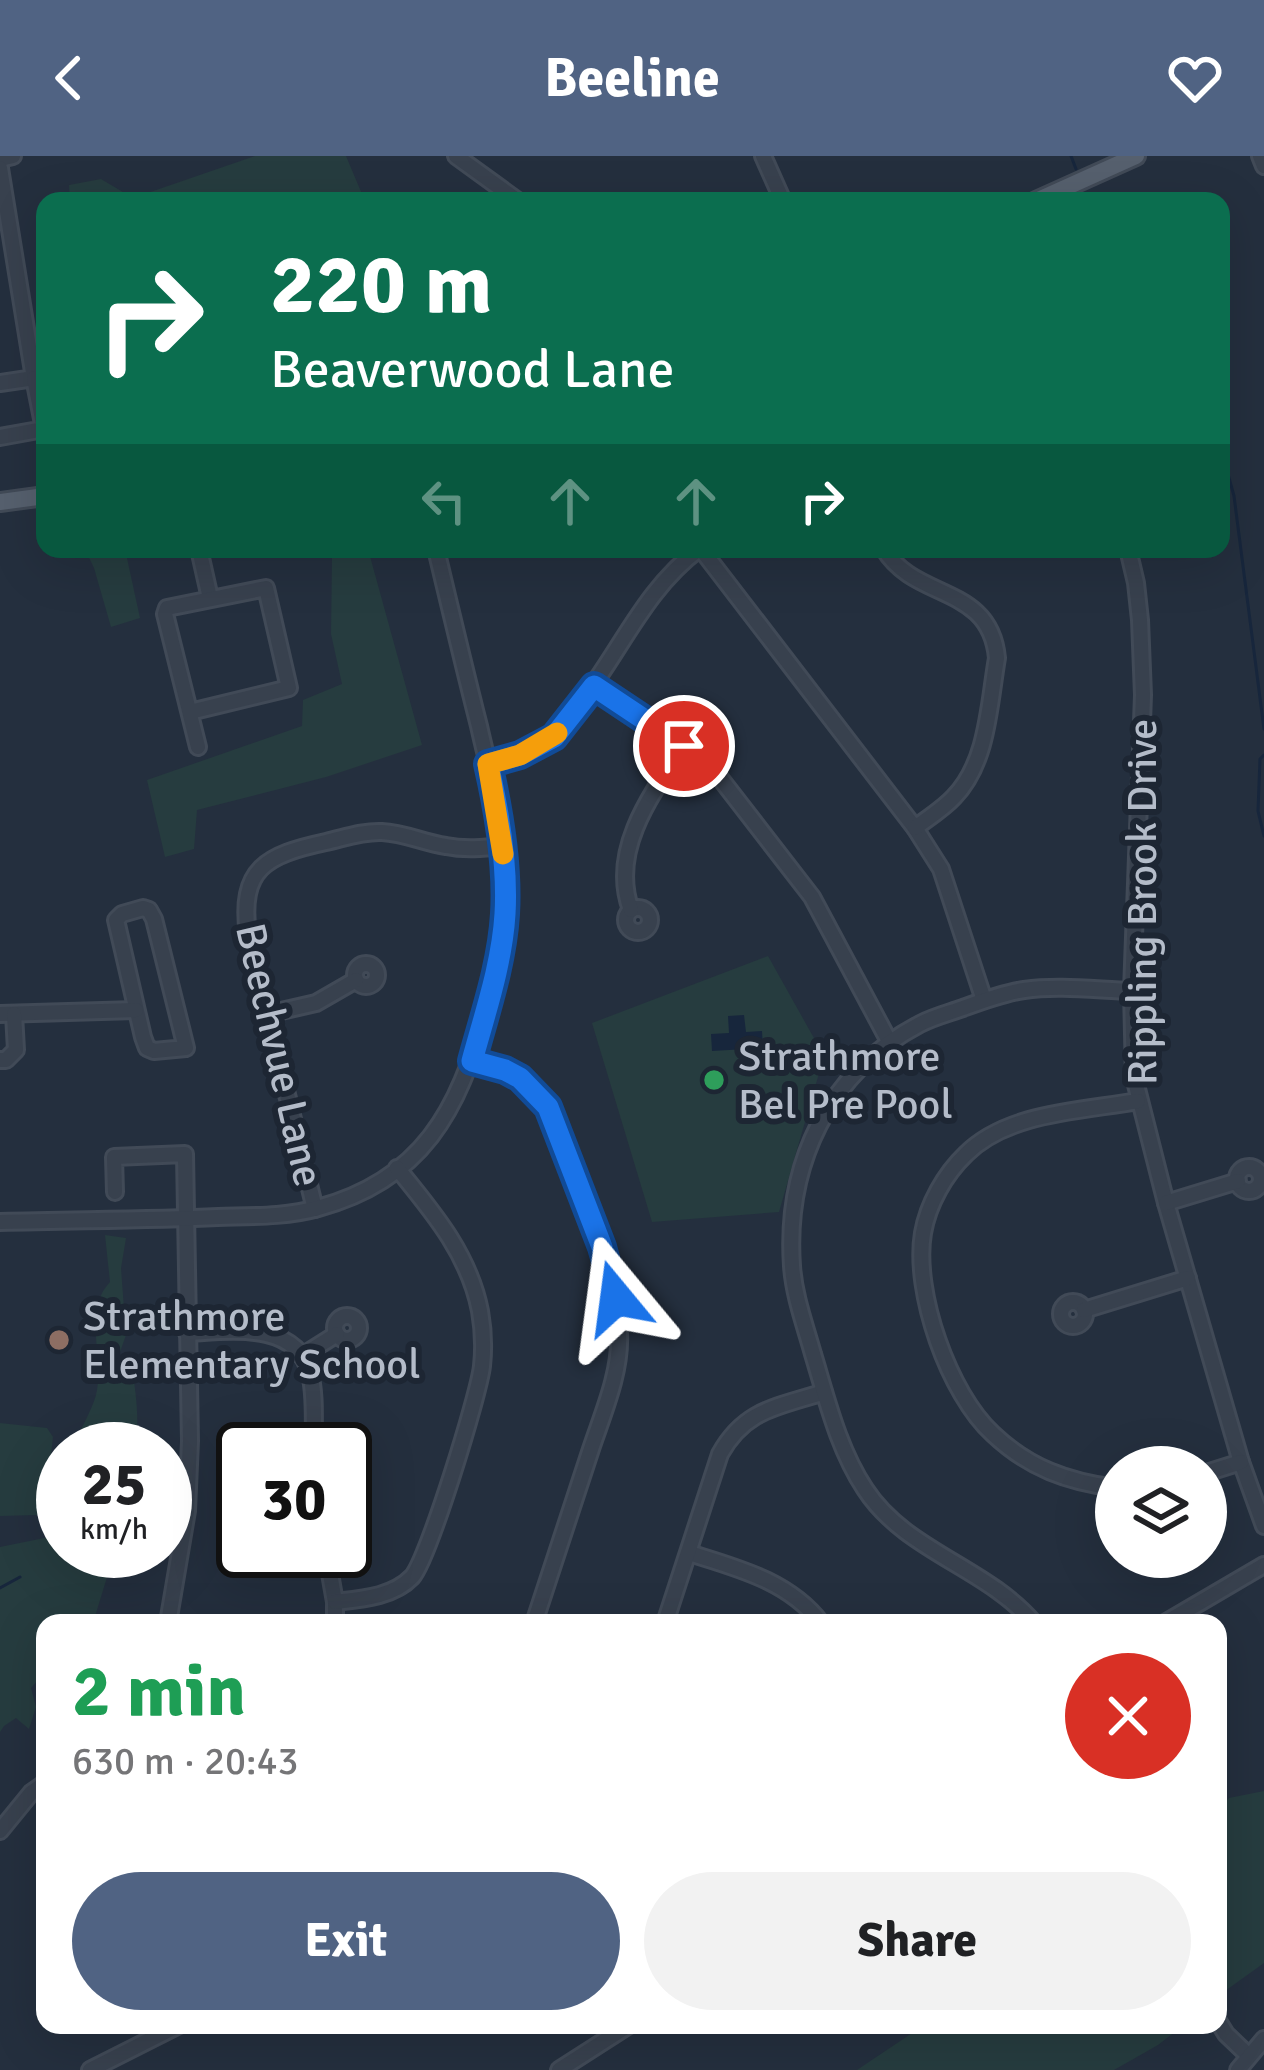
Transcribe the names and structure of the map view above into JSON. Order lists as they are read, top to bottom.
{
  "streets": {
    "street": ["Rippling Brook Drive", "Beechvue Lane"]
  },
  "places": ["Strathmore Bel Pre Pool", "Strathmore Elementary School"],
  "page": {
    "header": "Beeline",
    "turn": ["220 m", "Beaverwood Lane"],
    "speed": "25 km/h",
    "limit": "30",
    "heading": ["2 min", "630 m · 20:43"],
    "buttons": ["Exit", "Share"]
  }
}
